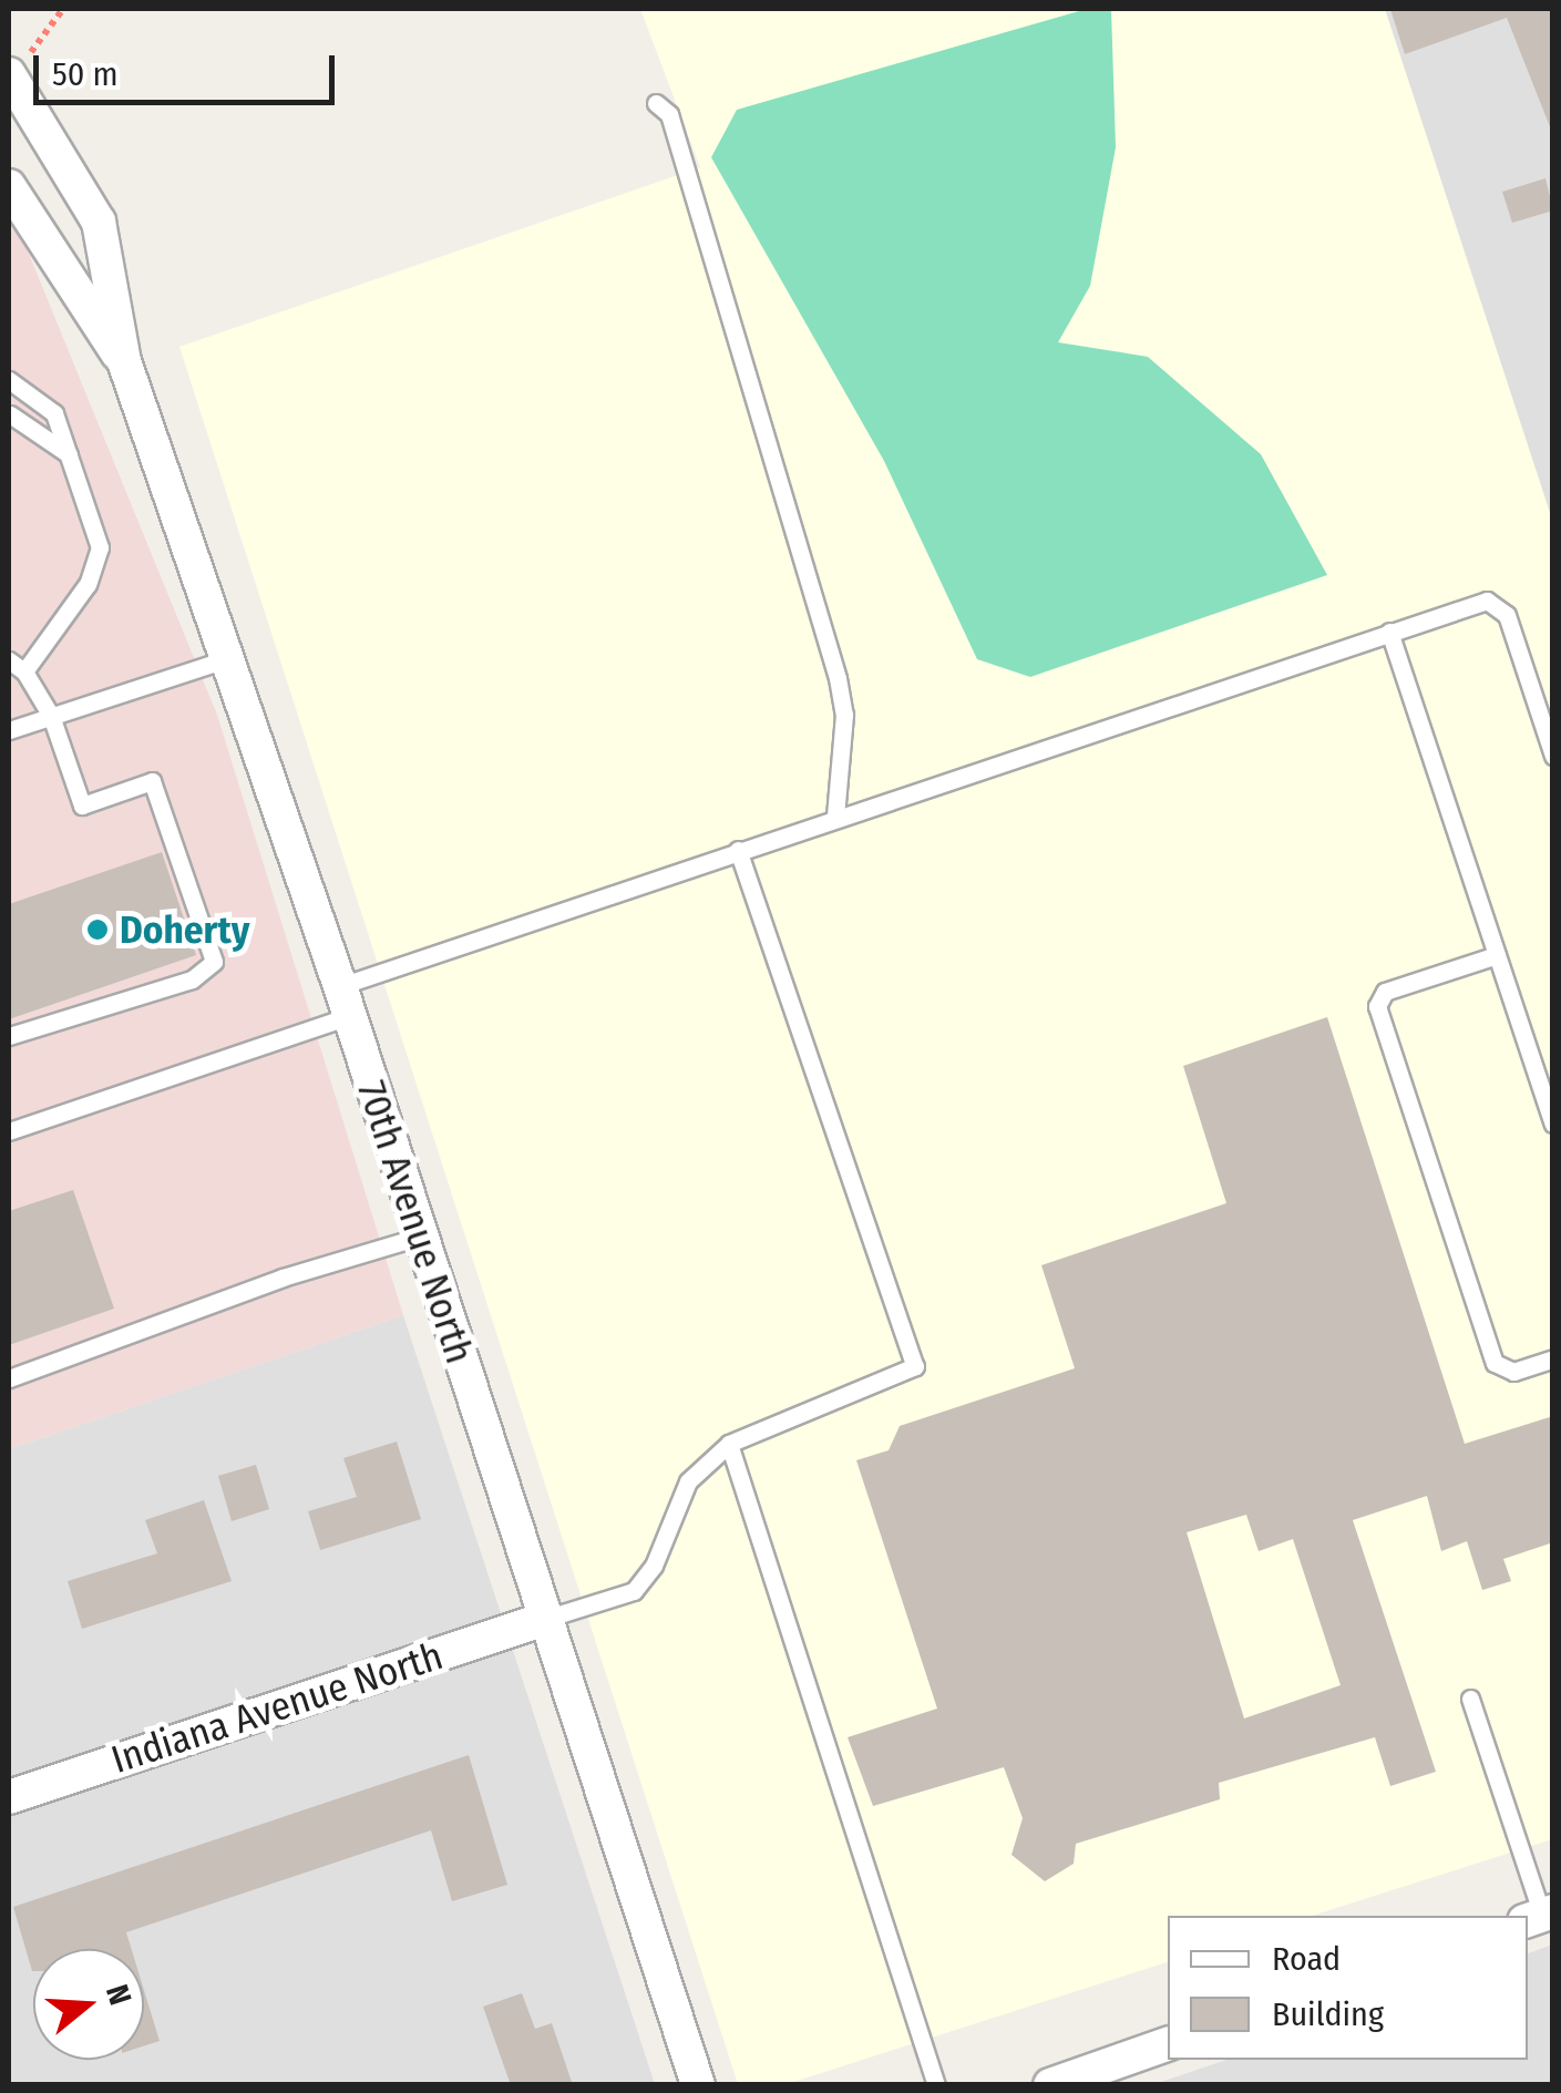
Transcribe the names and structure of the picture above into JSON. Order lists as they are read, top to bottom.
{
  "streets": {
    "street": ["70th Avenue North", "Indiana Avenue North"]
  },
  "crossings": [
    ["70th Avenue North", "Indiana Avenue North"]
  ],
  "places": ["Doherty"],
  "legend": ["Road", "Building"],
  "scale_bar": "50 m",
  "north": "right"
}
